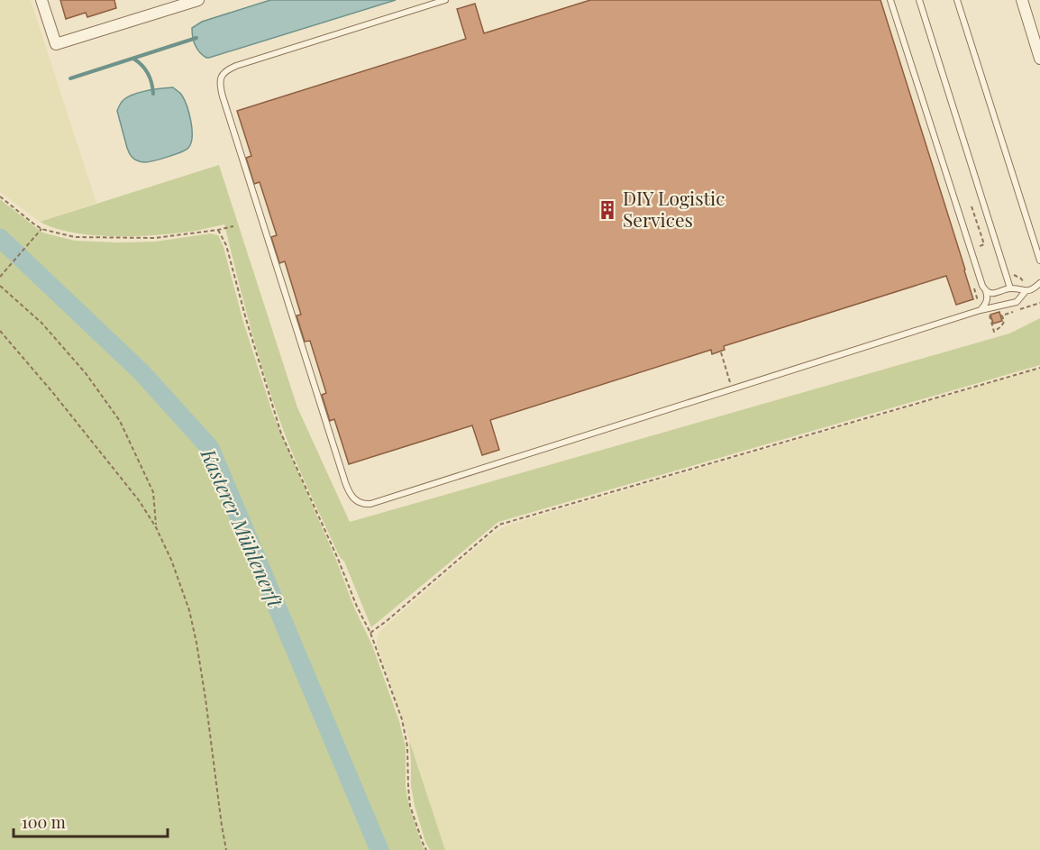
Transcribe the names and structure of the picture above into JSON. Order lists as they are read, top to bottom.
{
  "water": ["Kasterer Mühlenerft"],
  "places": {
    "building": ["DIY Logistic Services"]
  },
  "scale_bar": "100 m"
}
